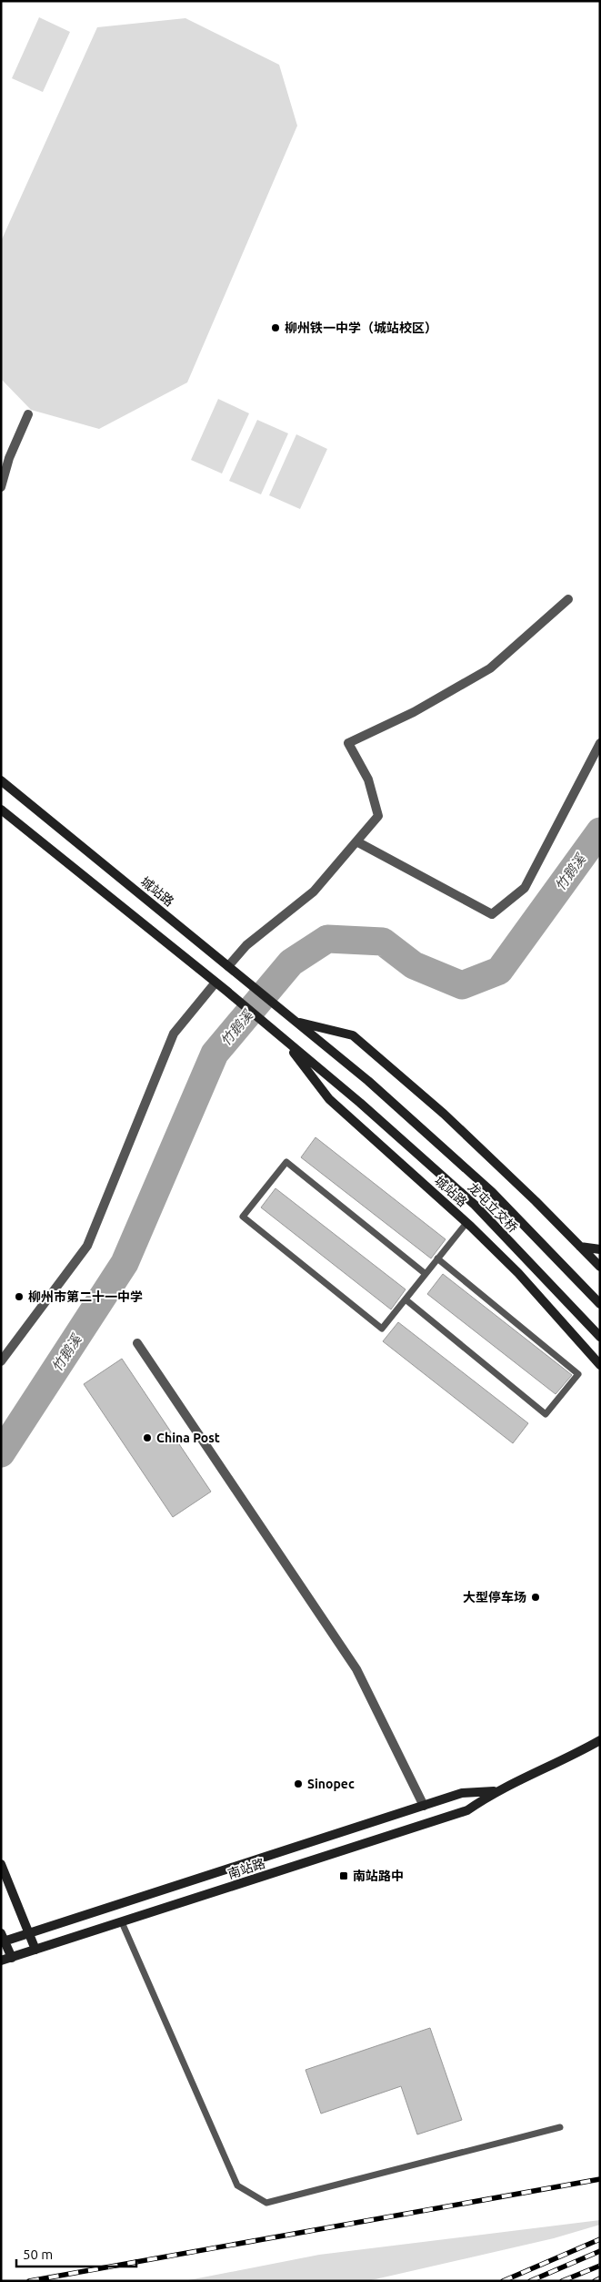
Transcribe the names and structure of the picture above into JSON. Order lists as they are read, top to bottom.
{
  "streets": {
    "main road": ["城站路", "龙屯立交桥", "南站路"]
  },
  "crossings": [
    ["城站路", "龙屯立交桥"]
  ],
  "water": ["竹鹅溪"],
  "places": {
    "other": [
      "柳州铁一中学（城站校区）",
      "柳州市第二十一中学",
      "China Post",
      "大型停车场",
      "Sinopec"
    ],
    "transit": ["南站路中"]
  },
  "scale_bar": "50 m"
}
